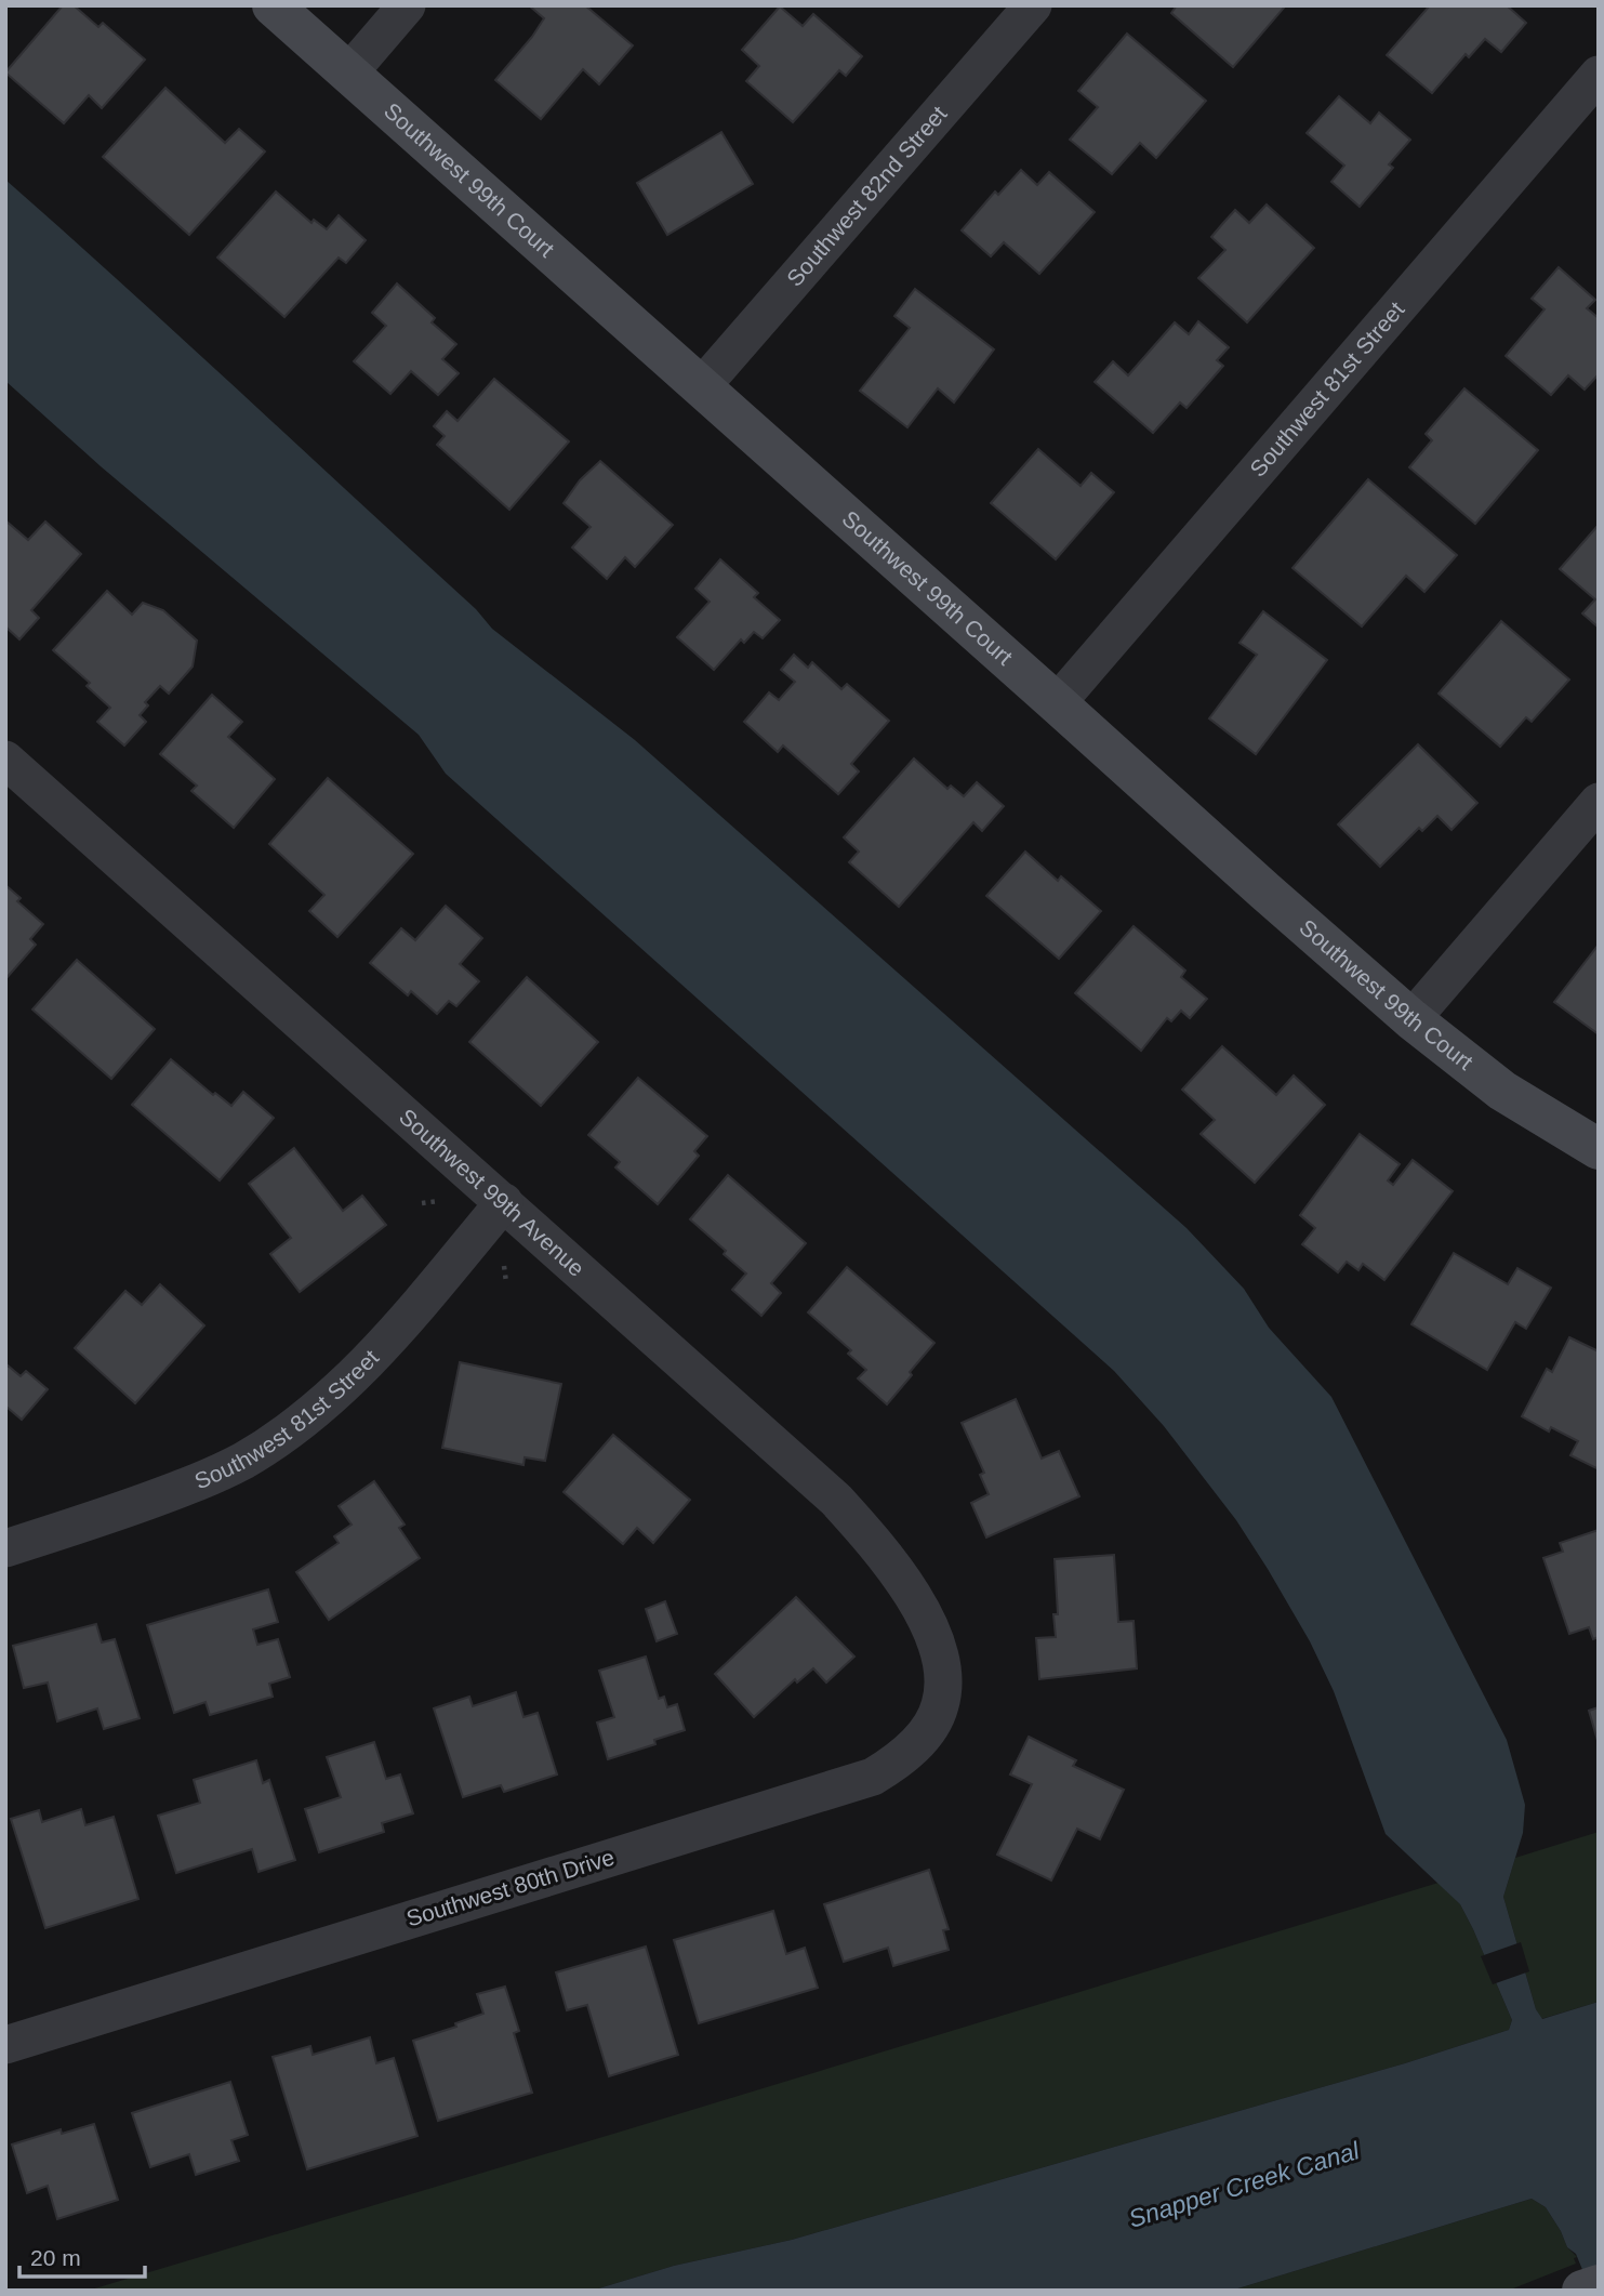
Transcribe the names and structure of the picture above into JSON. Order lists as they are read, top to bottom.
{
  "streets": {
    "street": [
      "Southwest 99th Court",
      "Southwest 82nd Street",
      "Southwest 81st Street",
      "Southwest 99th Avenue",
      "Southwest 80th Drive"
    ]
  },
  "crossings": [
    ["Southwest 99th Court", "Southwest 82nd Street"],
    ["Southwest 99th Court", "Southwest 81st Street"],
    ["Southwest 81st Street", "Southwest 99th Avenue"],
    ["Southwest 99th Avenue", "Southwest 80th Drive"]
  ],
  "water": ["Snapper Creek Canal"],
  "scale_bar": "20 m"
}
